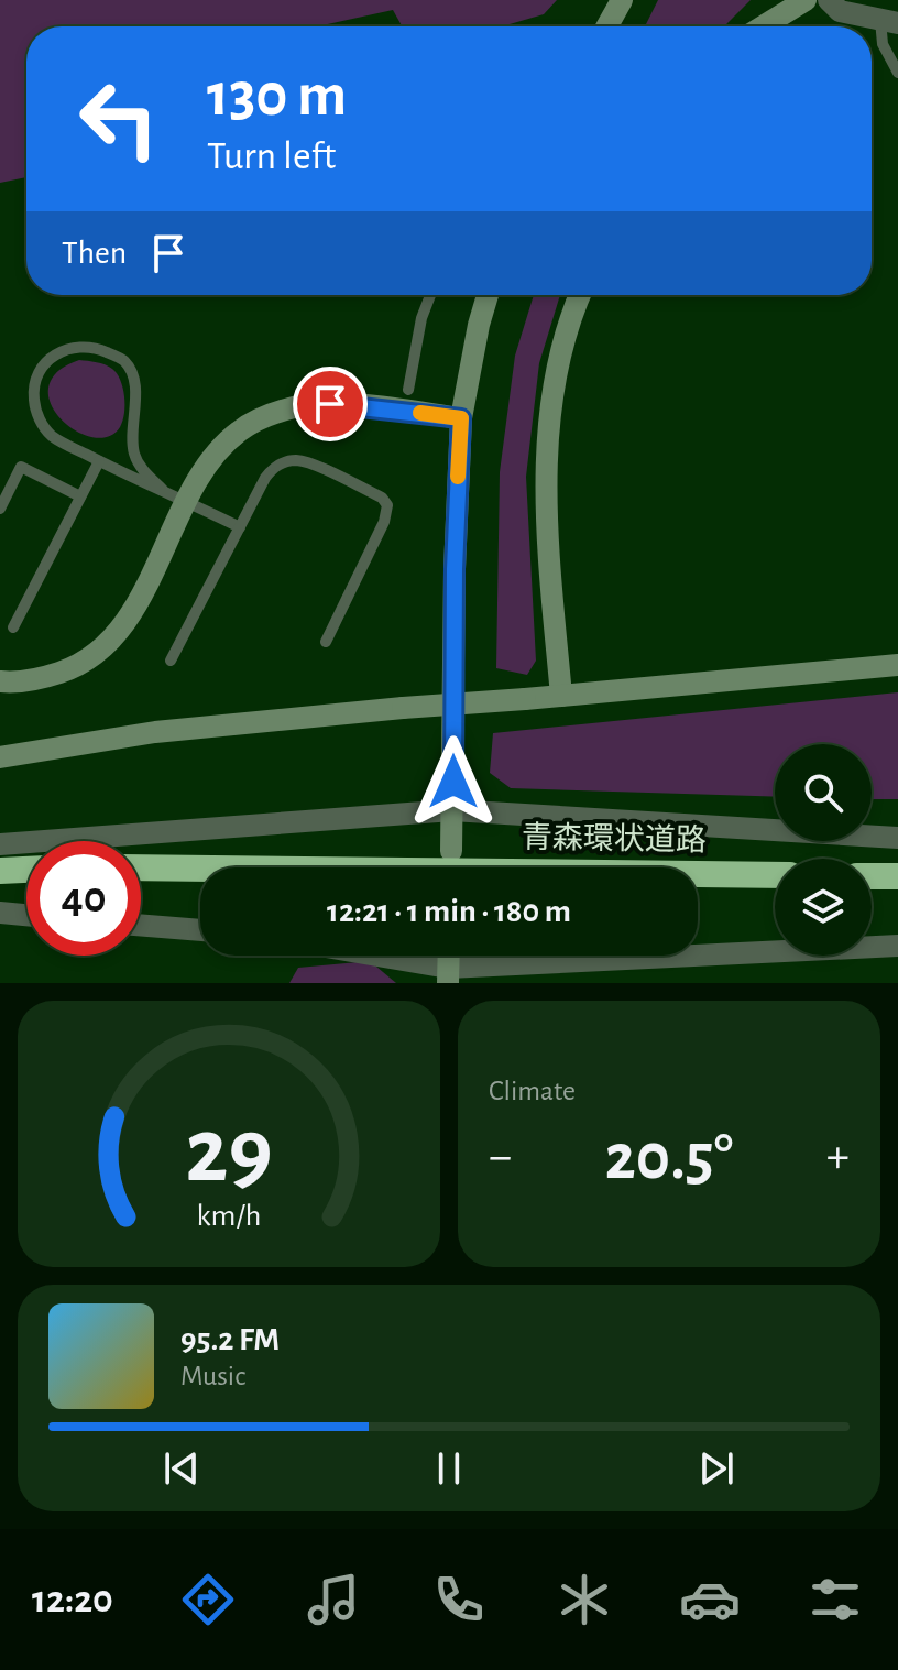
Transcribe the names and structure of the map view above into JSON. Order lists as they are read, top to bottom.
{
  "streets": {
    "highway": ["青森環状道路"]
  },
  "page": {
    "turn": ["130 m", "Turn left"],
    "then": "Then",
    "limit": "40",
    "trip": "12:21 · 1 min · 180 m",
    "tile": "Climate",
    "heat": ["−", "20.5°", "+"],
    "song": ["95.2 FM", "Music"],
    "tabs": "12:20",
    "gauge": ["29", "km/h"]
  }
}
